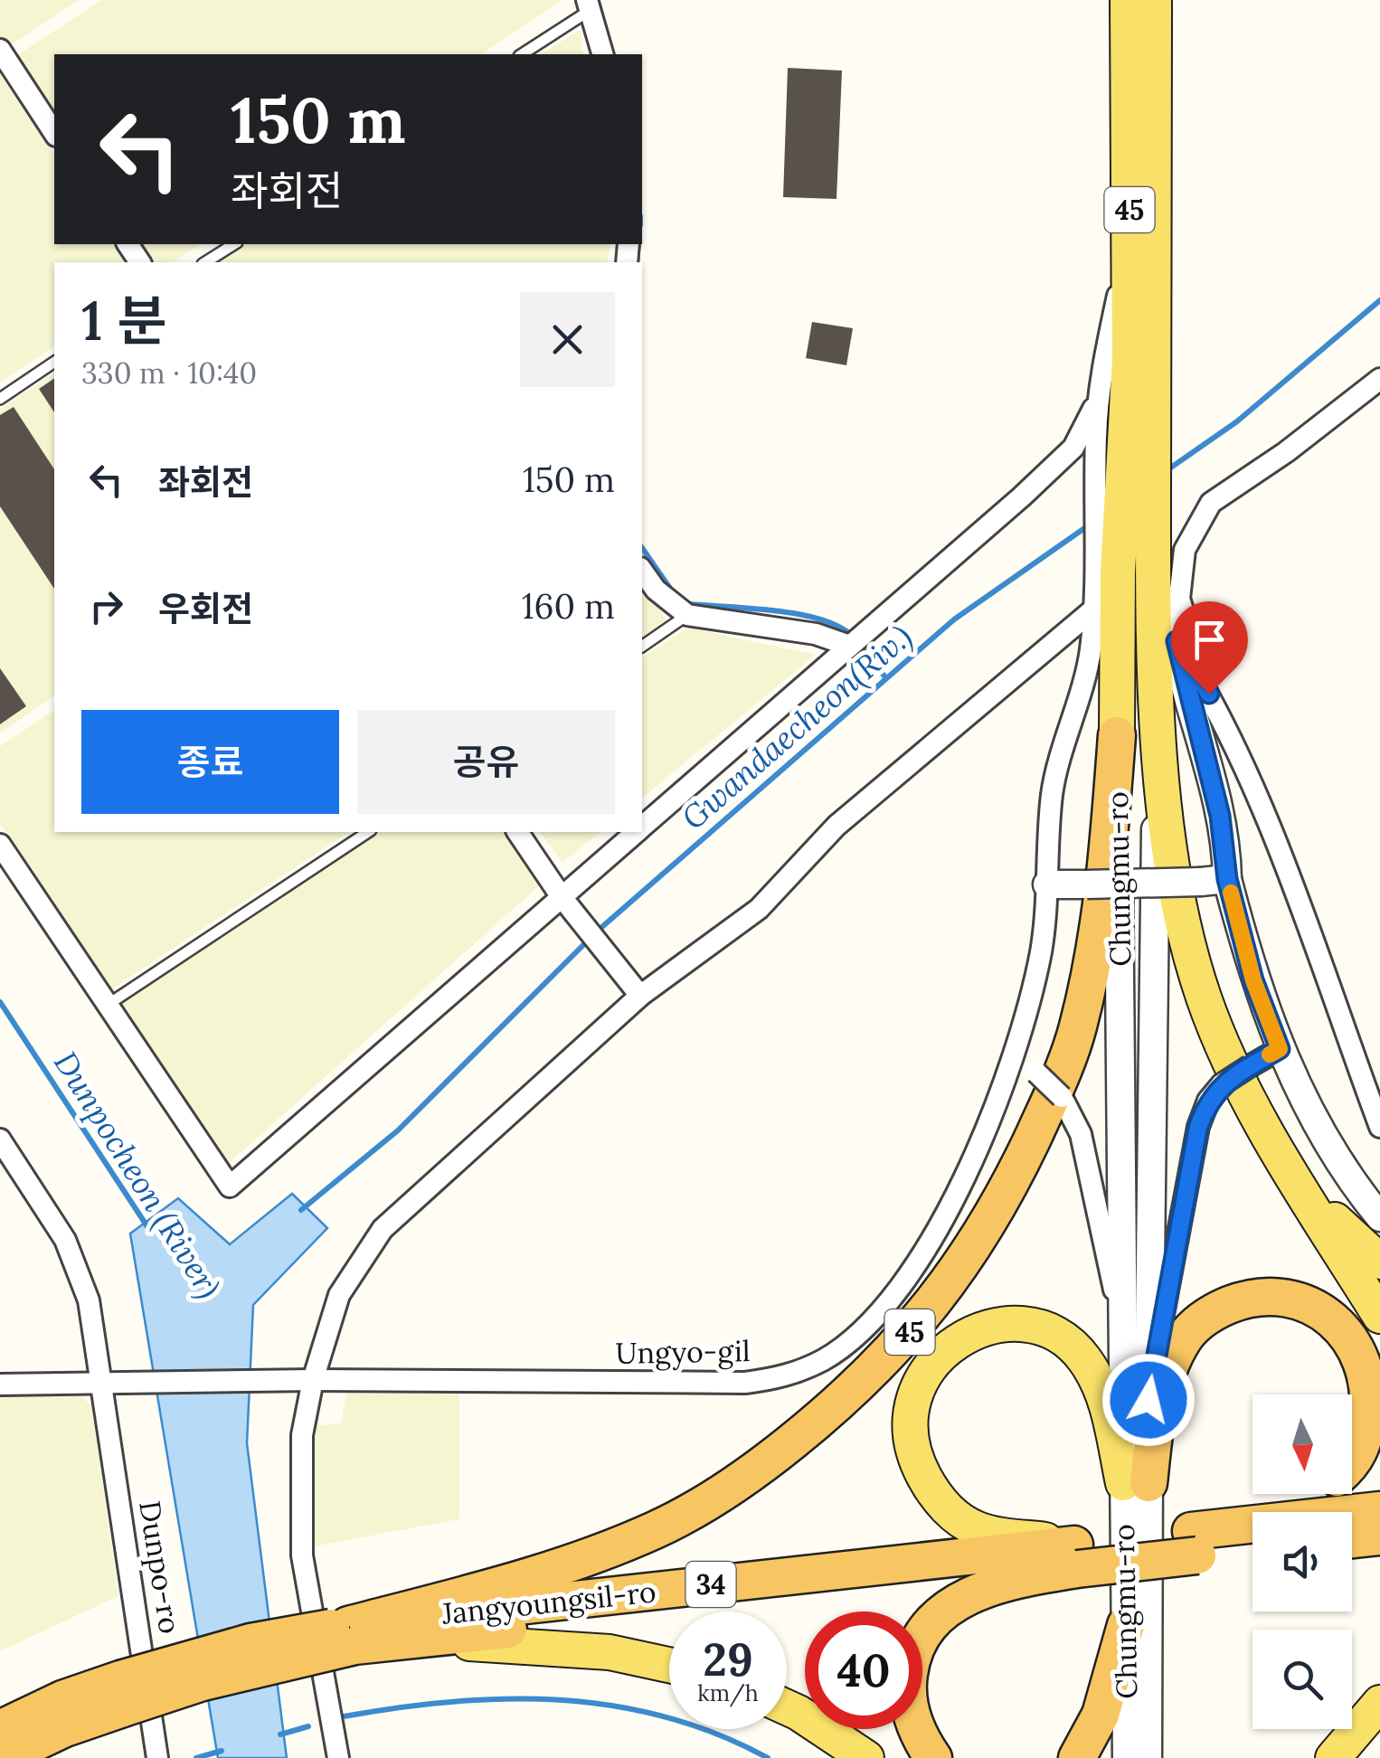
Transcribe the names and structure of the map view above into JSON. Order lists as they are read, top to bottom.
{
  "streets": {
    "highway": ["45", "34", "Jangyoungsil-ro"],
    "main road": ["Chungmu-ro"],
    "street": ["Ungyo-gil", "Dunpo-ro"]
  },
  "crossings": [
    ["45", "Chungmu-ro"],
    ["45", "34"],
    ["45", "Jangyoungsil-ro"],
    ["Chungmu-ro", "Ungyo-gil"],
    ["Ungyo-gil", "Dunpo-ro"],
    ["34", "Jangyoungsil-ro"]
  ],
  "water": ["Gwandaecheon(Riv.)", "Dunpocheon (River)"],
  "north": "bottom",
  "page": {
    "turn": ["150 m", "좌회전"],
    "heading": ["1 분", "330 m · 10:40"],
    "list": [
      {
        "name": "좌회전",
        "value": "150 m"
      },
      {
        "name": "우회전",
        "value": "160 m"
      }
    ],
    "buttons": ["종료", "공유"],
    "speed": "29 km/h",
    "limit": "40"
  }
}
